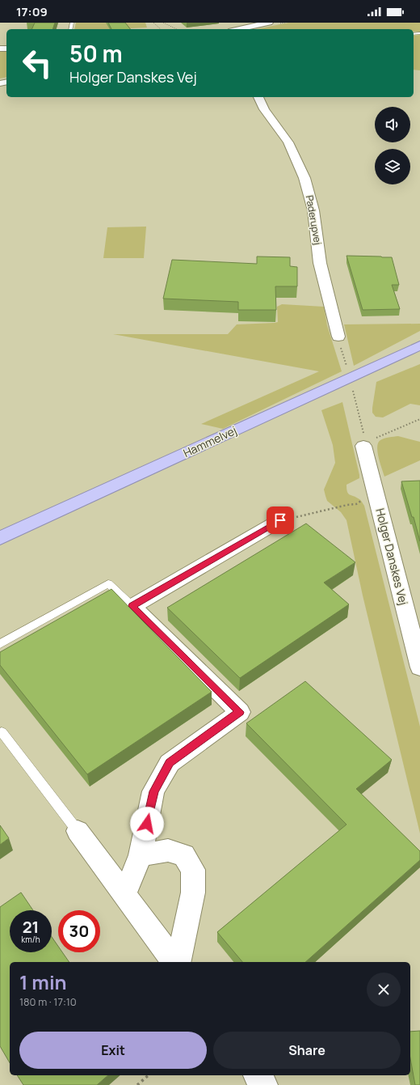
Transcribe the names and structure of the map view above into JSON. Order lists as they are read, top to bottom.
{
  "streets": {
    "highway": ["Hammelvej"],
    "street": ["Paderupvej", "Holger Danskes Vej"]
  },
  "page": {
    "status": "17:09",
    "turn": ["50 m", "Holger Danskes Vej"],
    "speed": "21 km/h",
    "limit": "30",
    "heading": ["1 min", "180 m · 17:10"],
    "buttons": ["Exit", "Share"]
  }
}
